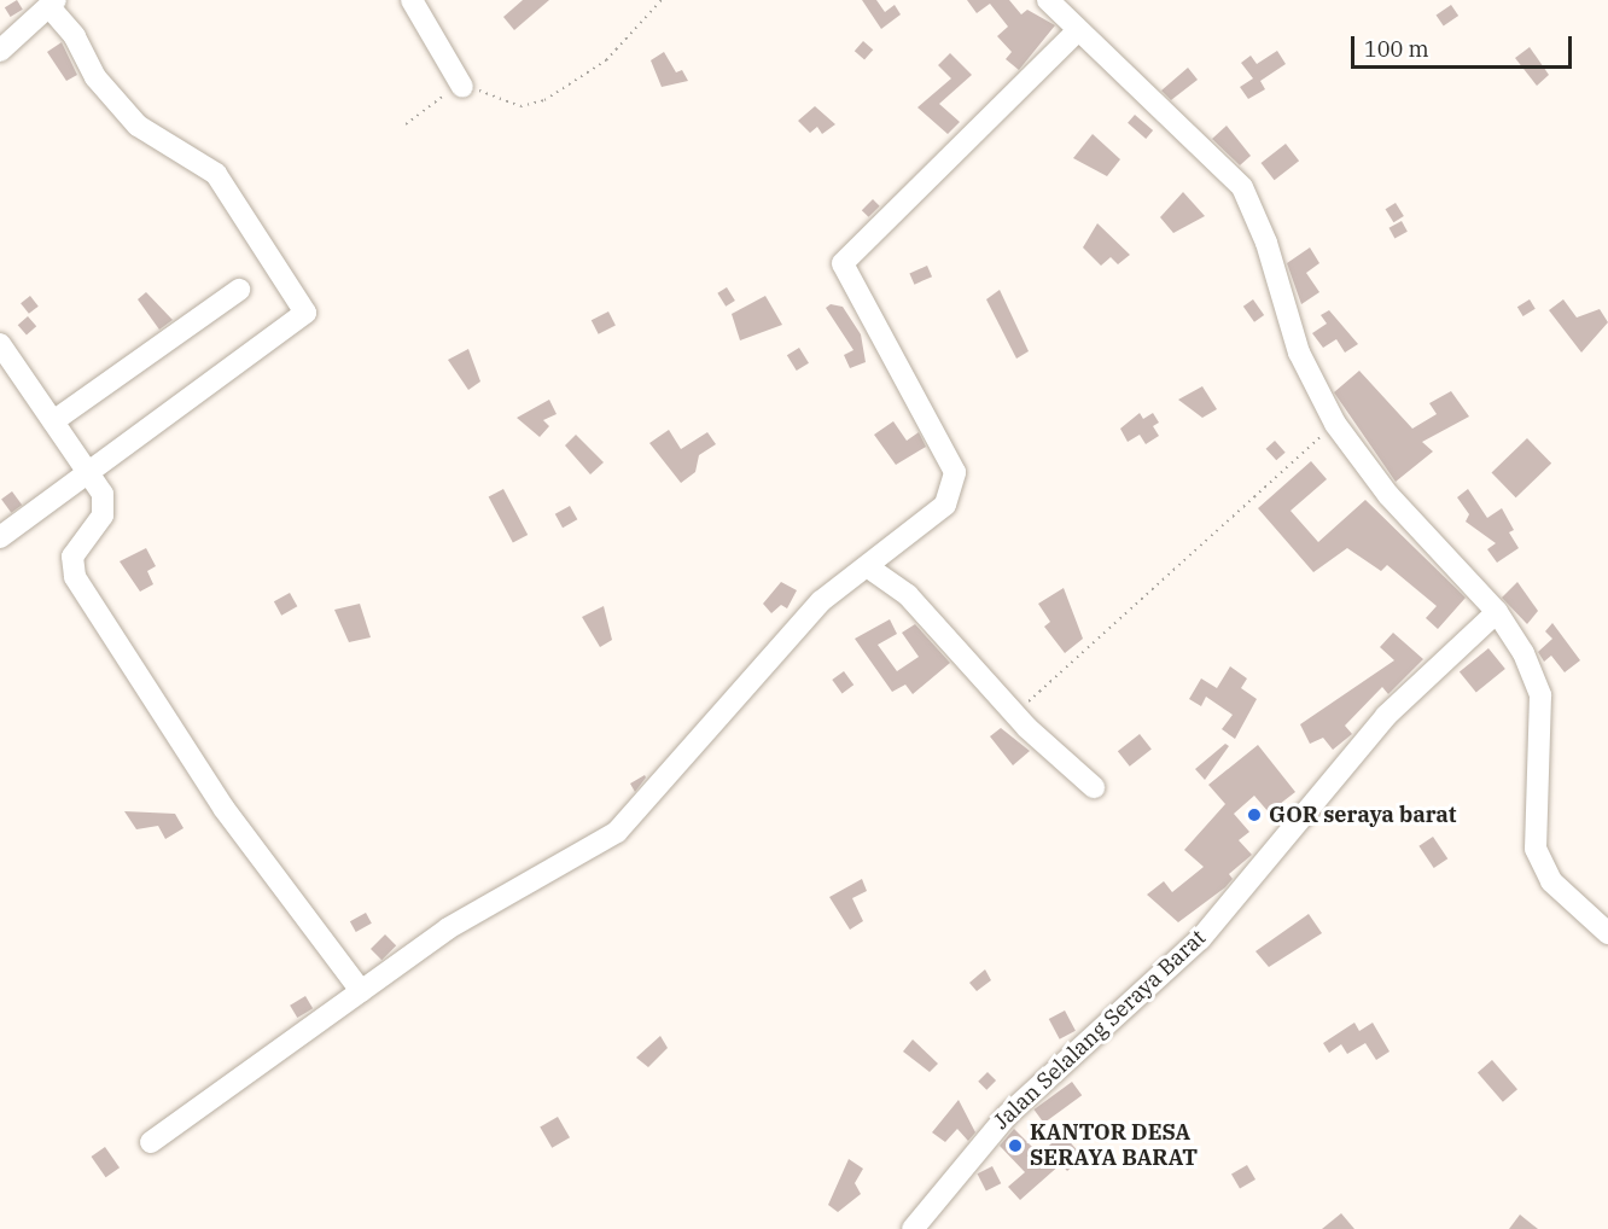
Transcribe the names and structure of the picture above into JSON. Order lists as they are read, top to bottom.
{
  "streets": {
    "street": ["Jalan Selalang Seraya Barat"]
  },
  "places": ["GOR seraya barat", "KANTOR DESA SERAYA BARAT"],
  "scale_bar": "100 m"
}
